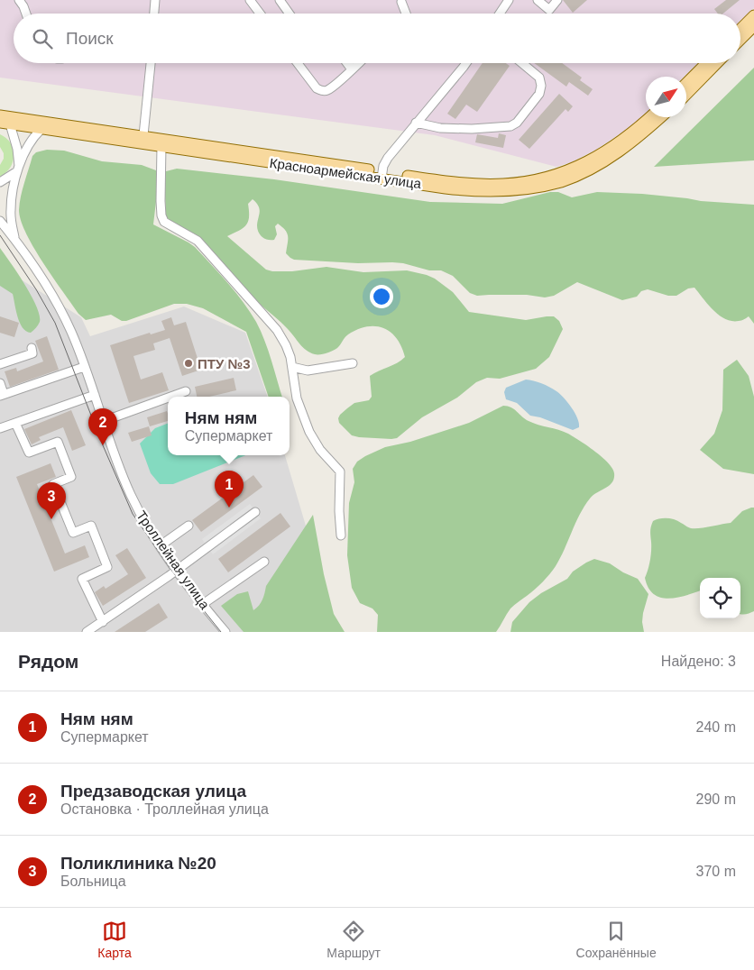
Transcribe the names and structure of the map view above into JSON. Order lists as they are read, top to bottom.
{
  "streets": {
    "main road": ["Красноармейская улица"],
    "street": ["Троллейная улица"]
  },
  "places": ["ПТУ №3"],
  "north": "top right",
  "page": {
    "search": "Поиск",
    "popup": ["Ням ням", "Супермаркет"],
    "pins": ["2", "1", "3"],
    "heading": ["Рядом", "Найдено: 3"],
    "list": [
      {
        "mark": "1",
        "name": "Ням ням",
        "note": "Супермаркет",
        "value": "240 m"
      },
      {
        "mark": "2",
        "name": "Предзаводская улица",
        "note": "Остановка · Троллейная улица",
        "value": "290 m"
      },
      {
        "mark": "3",
        "name": "Поликлиника №20",
        "note": "Больница",
        "value": "370 m"
      }
    ],
    "nav": ["Карта", "Маршрут", "Сохранённые"]
  }
}
